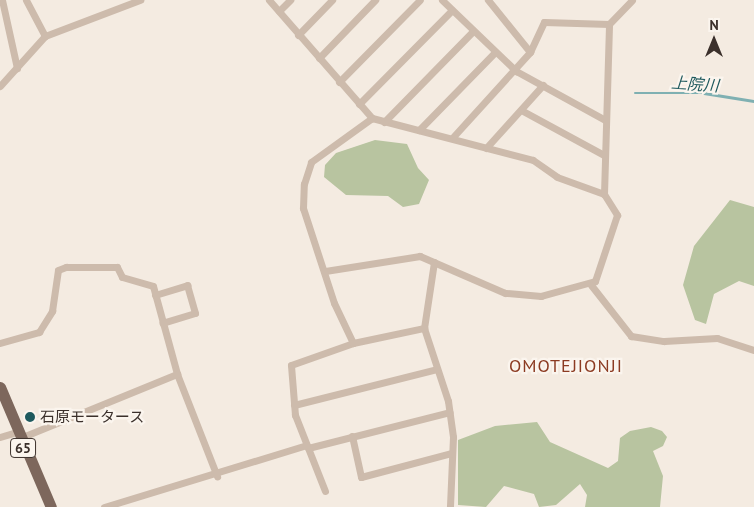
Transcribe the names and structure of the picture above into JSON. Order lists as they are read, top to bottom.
{
  "streets": {
    "main road": ["65"]
  },
  "districts": ["OMOTEJIONJI"],
  "water": ["上院川"],
  "places": ["石原モータース"],
  "north": "top"
}
